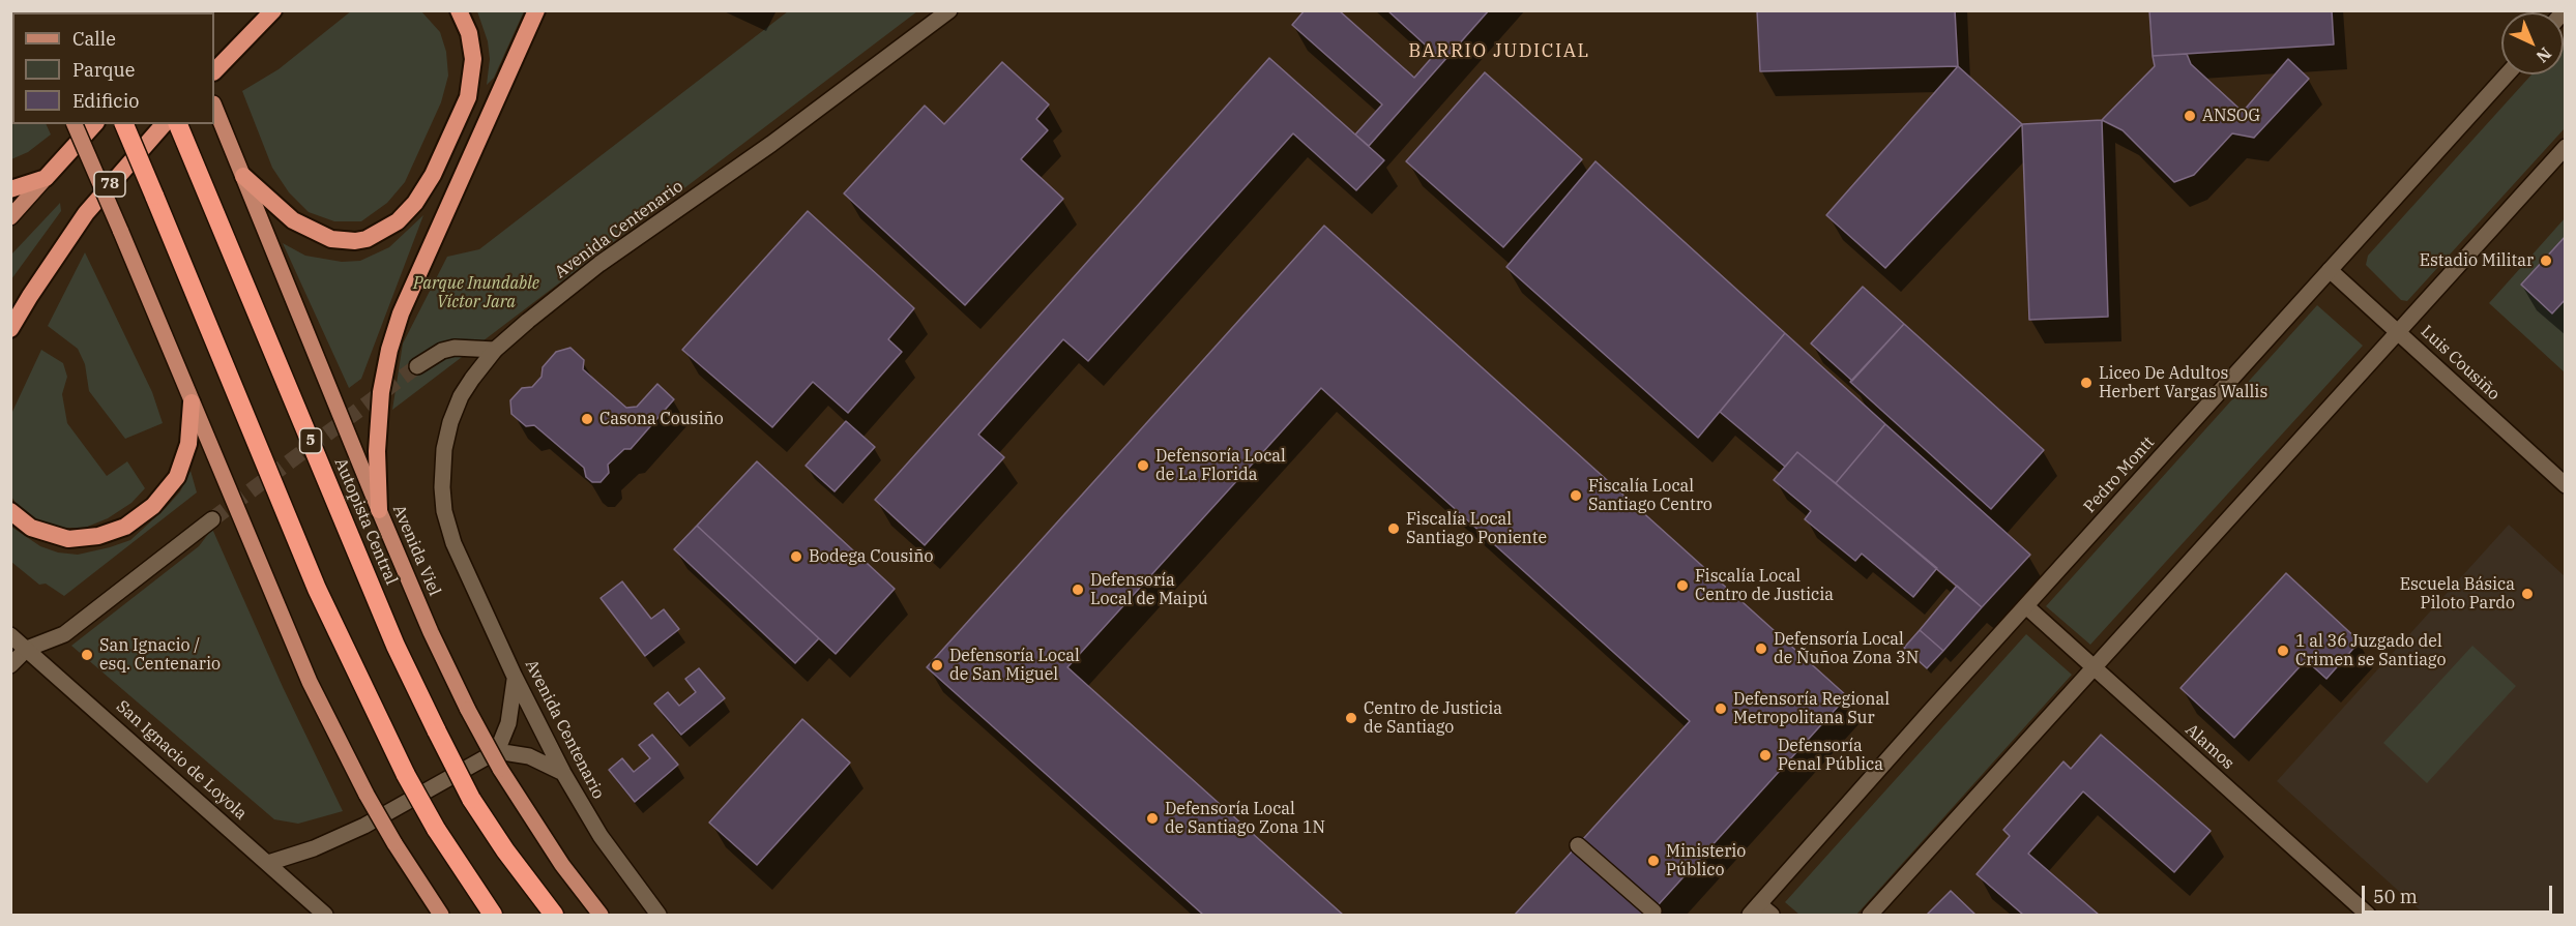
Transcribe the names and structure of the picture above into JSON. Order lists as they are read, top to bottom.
{
  "streets": {
    "highway": ["78", "5", "Autopista Central"],
    "main road": ["Avenida Viel"],
    "street": [
      "Avenida Centenario",
      "Luis Cousiño",
      "Pedro Montt",
      "Alamos",
      "San Ignacio de Loyola"
    ]
  },
  "crossings": [
    ["Luis Cousiño", "Pedro Montt"],
    ["Pedro Montt", "Alamos"]
  ],
  "districts": ["BARRIO JUDICIAL"],
  "parks": ["Parque Inundable Víctor Jara"],
  "places": [
    "ANSOG",
    "Estadio Militar",
    "Liceo De Adultos Herbert Vargas Wallis",
    "Casona Cousiño",
    "Defensoría Local de La Florida",
    "Fiscalía Local Santiago Centro",
    "Fiscalía Local Santiago Poniente",
    "Bodega Cousiño",
    "Fiscalía Local Centro de Justicia",
    "Defensoría Local de Maipú",
    "Escuela Básica Piloto Pardo",
    "Defensoría Local de Ñuñoa Zona 3N",
    "1 al 36 Juzgado del Crimen se Santiago",
    "San Ignacio / esq. Centenario",
    "Defensoría Local de San Miguel",
    "Defensoría Regional Metropolitana Sur",
    "Centro de Justicia de Santiago",
    "Defensoría Penal Pública",
    "Defensoría Local de Santiago Zona 1N",
    "Ministerio Público"
  ],
  "legend": ["Calle", "Parque", "Edificio"],
  "scale_bar": "50 m",
  "north": "bottom right"
}
